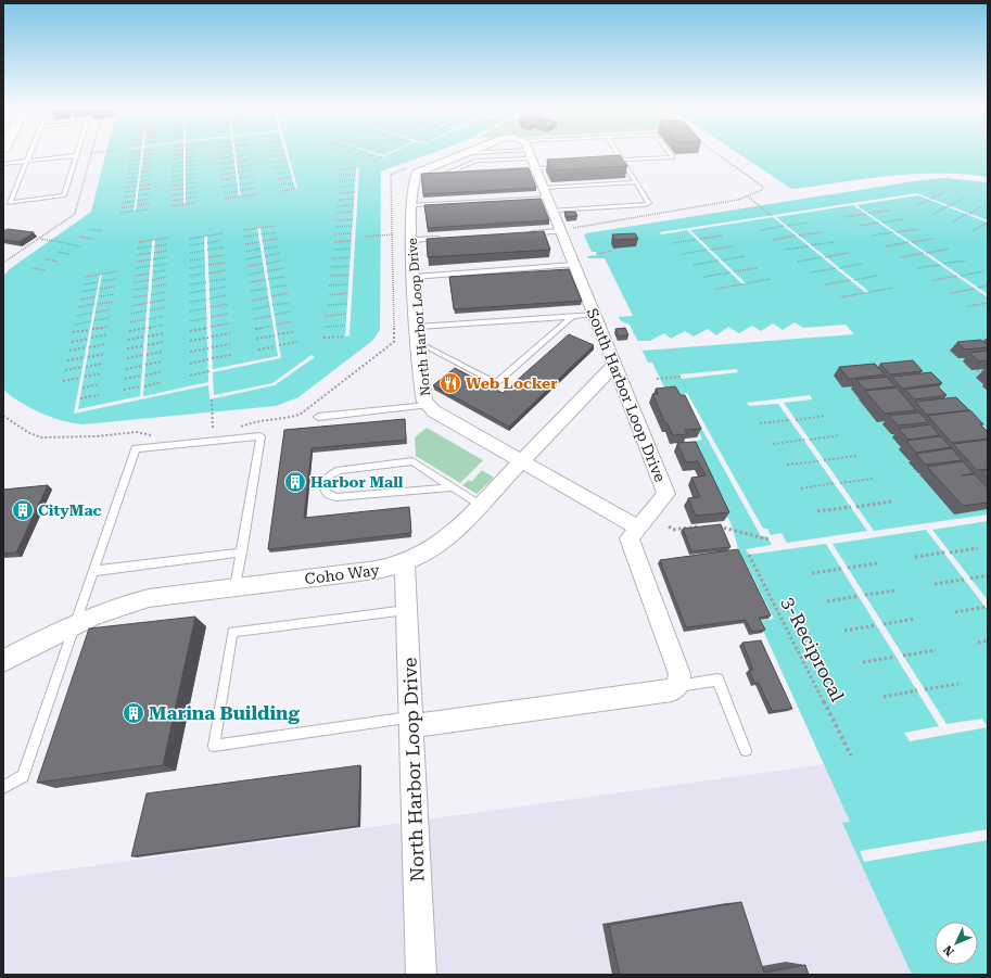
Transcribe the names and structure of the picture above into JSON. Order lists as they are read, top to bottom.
{
  "streets": {
    "street": ["North Harbor Loop Drive", "South Harbor Loop Drive", "Coho Way"],
    "path": ["3-Reciprocal"]
  },
  "crossings": [
    ["North Harbor Loop Drive", "South Harbor Loop Drive"],
    ["North Harbor Loop Drive", "Coho Way"],
    ["South Harbor Loop Drive", "Coho Way"]
  ],
  "places": {
    "restaurant": ["Web Locker"],
    "building": ["Harbor Mall", "CityMac", "Marina Building"]
  },
  "north": "bottom left"
}
